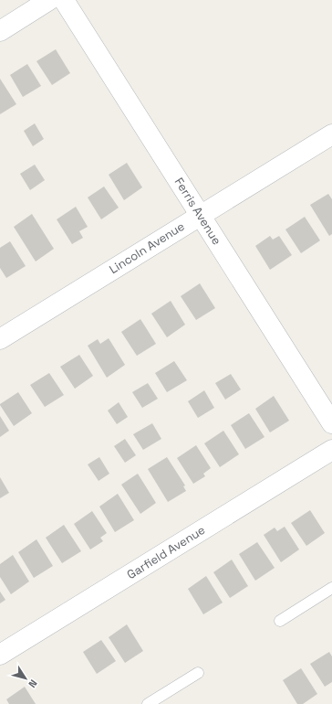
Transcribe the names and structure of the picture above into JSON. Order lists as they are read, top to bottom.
{
  "streets": {
    "street": ["Ferris Avenue", "Lincoln Avenue", "Garfield Avenue"]
  },
  "crossings": [
    ["Ferris Avenue", "Lincoln Avenue"]
  ],
  "north": "bottom right"
}
